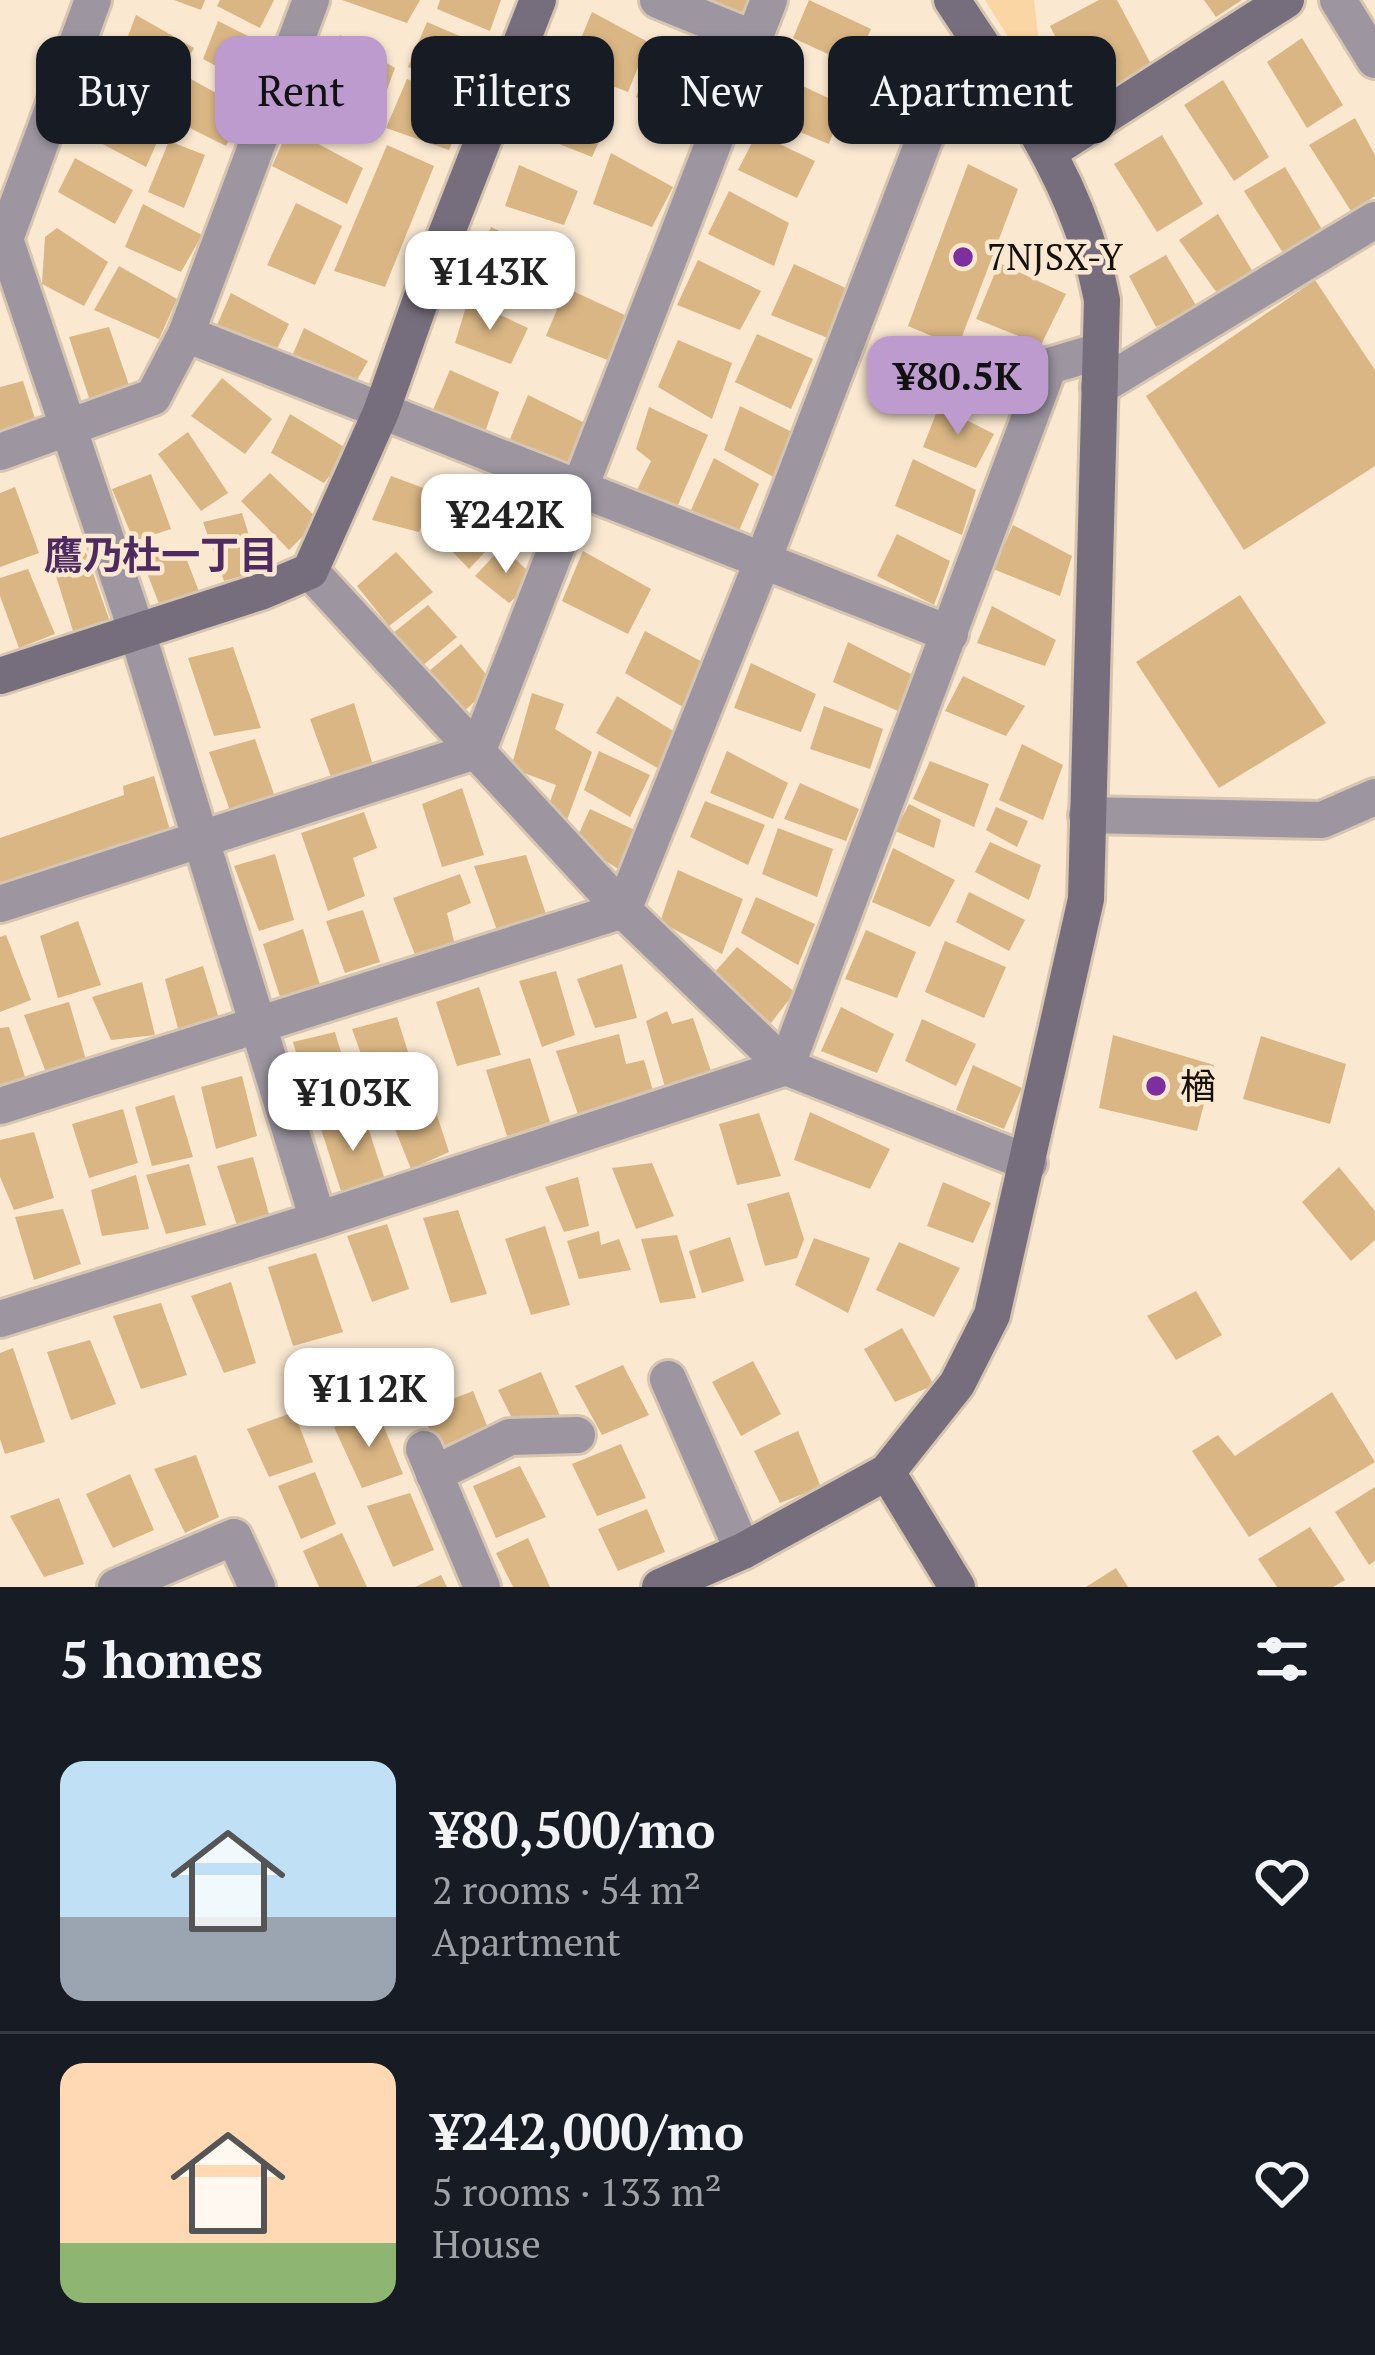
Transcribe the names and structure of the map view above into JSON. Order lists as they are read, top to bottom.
{
  "districts": ["鷹乃杜一丁目"],
  "places": ["7NJSX-Y", "楢"],
  "page": {
    "chip": [
      "Buy",
      "Rent",
      "Filters",
      "New",
      "Apartment"
    ],
    "price": [
      "¥143K",
      "¥80.5K",
      "¥242K",
      "¥103K",
      "¥112K"
    ],
    "heading": "5 homes",
    "list": [
      {
        "name": "¥80,500/mo",
        "note": "2 rooms · 54 m² · Apartment"
      },
      {
        "name": "¥242,000/mo",
        "note": "5 rooms · 133 m² · House"
      }
    ]
  }
}
